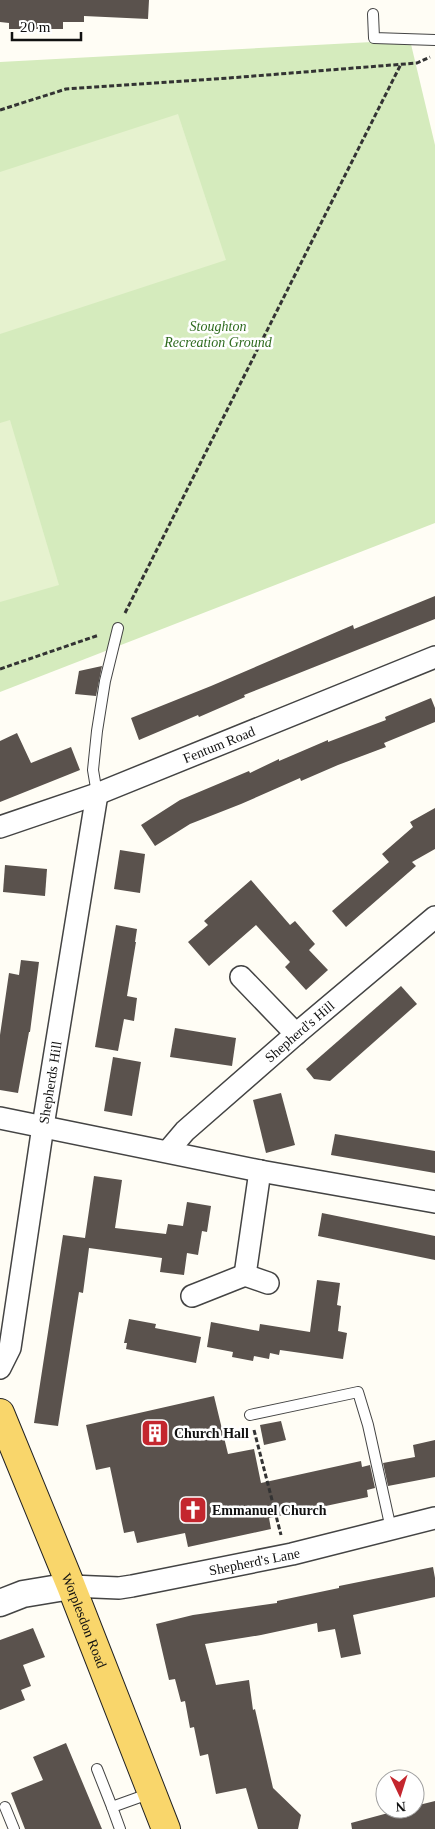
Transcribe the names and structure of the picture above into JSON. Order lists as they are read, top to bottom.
{
  "streets": {
    "main road": ["Worplesdon Road"],
    "street": [
      "Fentum Road",
      "Shepherd's Hill",
      "Shepherds Hill",
      "Shepherd's Lane"
    ]
  },
  "crossings": [
    ["Fentum Road", "Shepherds Hill"],
    ["Shepherd's Lane", "Worplesdon Road"]
  ],
  "parks": ["Stoughton Recreation Ground"],
  "places": {
    "building": ["Church Hall"],
    "church": ["Emmanuel Church"]
  },
  "scale_bar": "20 m",
  "north": "bottom"
}
